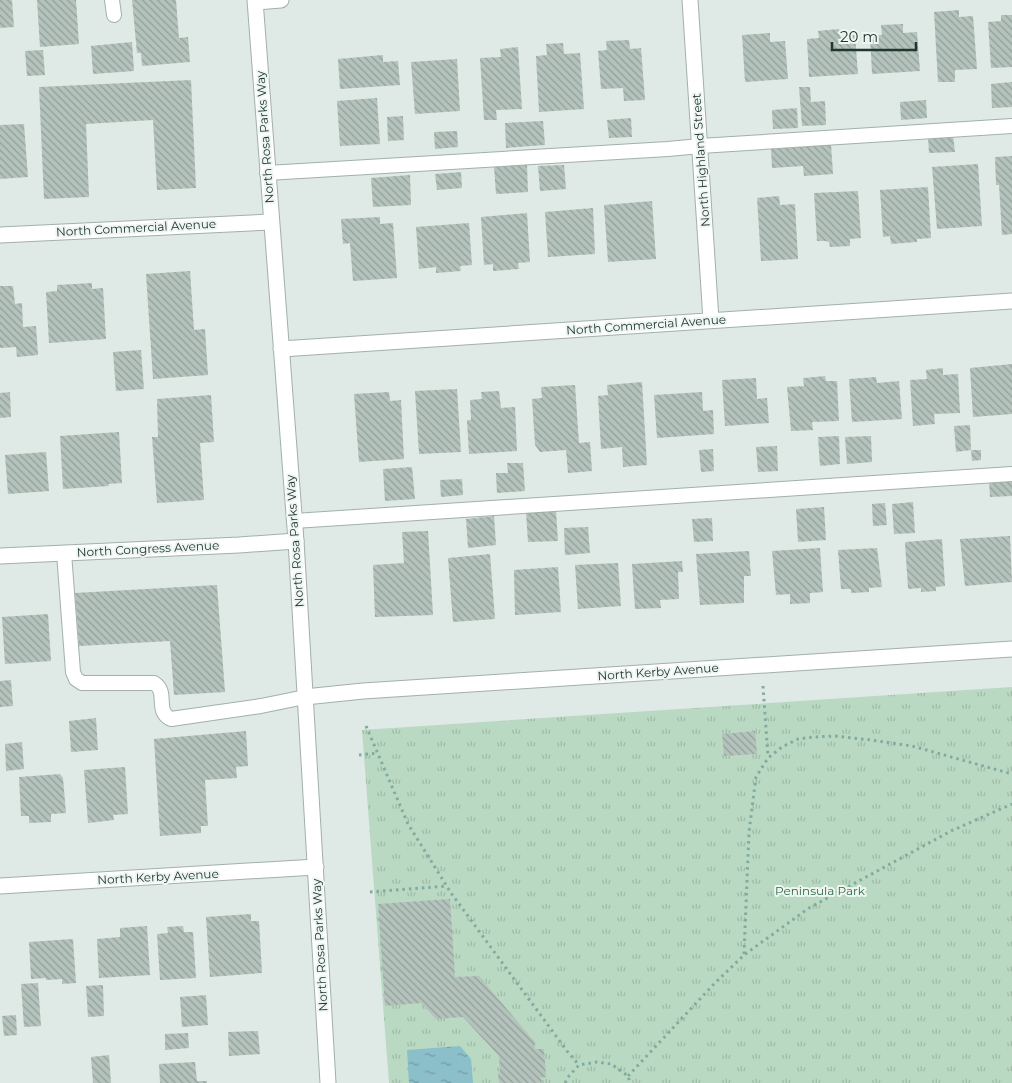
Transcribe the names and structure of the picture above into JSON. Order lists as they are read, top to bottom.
{
  "streets": {
    "street": [
      "North Rosa Parks Way",
      "North Highland Street",
      "North Commercial Avenue",
      "North Congress Avenue",
      "North Kerby Avenue"
    ]
  },
  "crossings": [
    ["North Rosa Parks Way", "North Commercial Avenue"],
    ["North Rosa Parks Way", "North Congress Avenue"],
    ["North Rosa Parks Way", "North Kerby Avenue"],
    ["North Highland Street", "North Commercial Avenue"]
  ],
  "parks": ["Peninsula Park"],
  "scale_bar": "20 m"
}
